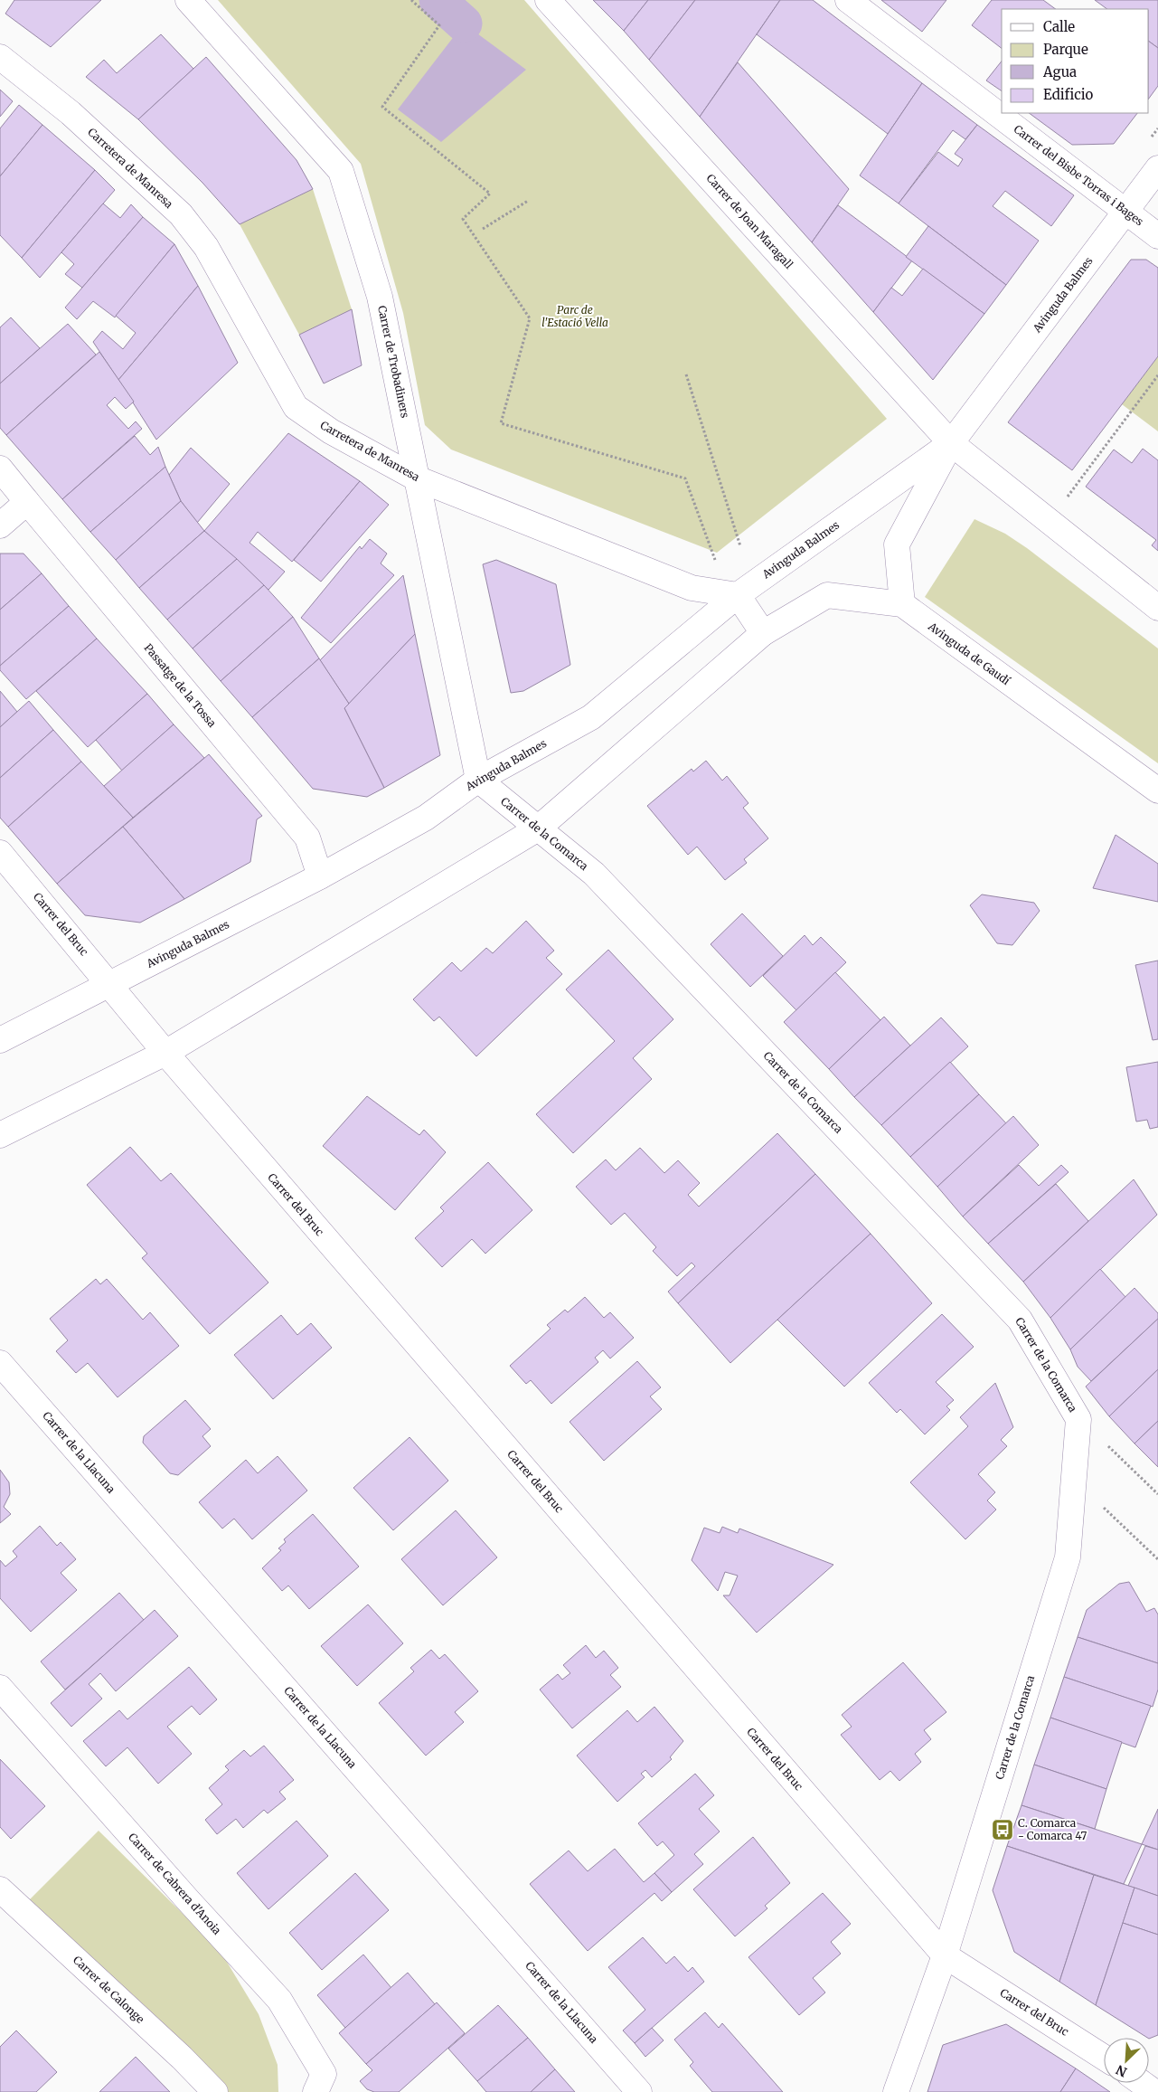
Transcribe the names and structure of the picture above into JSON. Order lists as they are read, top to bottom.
{
  "streets": {
    "street": [
      "Carretera de Manresa",
      "Carrer del Bisbe Torras i Bages",
      "Carrer de Joan Maragall",
      "Avinguda Balmes",
      "Carrer de Trobadiners",
      "Avinguda de Gaudí",
      "Passatge de la Tossa",
      "Carrer de la Comarca",
      "Carrer del Bruc",
      "Carrer de la Llacuna",
      "Carrer de Cabrera d'Anoia",
      "Carrer de Calonge"
    ]
  },
  "crossings": [
    ["Carretera de Manresa", "Avinguda Balmes"],
    ["Carretera de Manresa", "Carrer de Trobadiners"],
    ["Carrer del Bisbe Torras i Bages", "Avinguda Balmes"],
    ["Carrer de Joan Maragall", "Avinguda Balmes"],
    ["Avinguda Balmes", "Carrer de Trobadiners"],
    ["Avinguda Balmes", "Avinguda de Gaudí"],
    ["Avinguda Balmes", "Passatge de la Tossa"],
    ["Avinguda Balmes", "Carrer de la Comarca"],
    ["Avinguda Balmes", "Carrer del Bruc"],
    ["Carrer de Trobadiners", "Carrer de la Comarca"],
    ["Carrer de la Comarca", "Carrer del Bruc"]
  ],
  "parks": ["Parc de l'Estació Vella"],
  "places": {
    "bus stop": ["C. Comarca - Comarca 47"]
  },
  "legend": [
    "Calle",
    "Parque",
    "Agua",
    "Edificio"
  ],
  "north": "bottom left"
}
